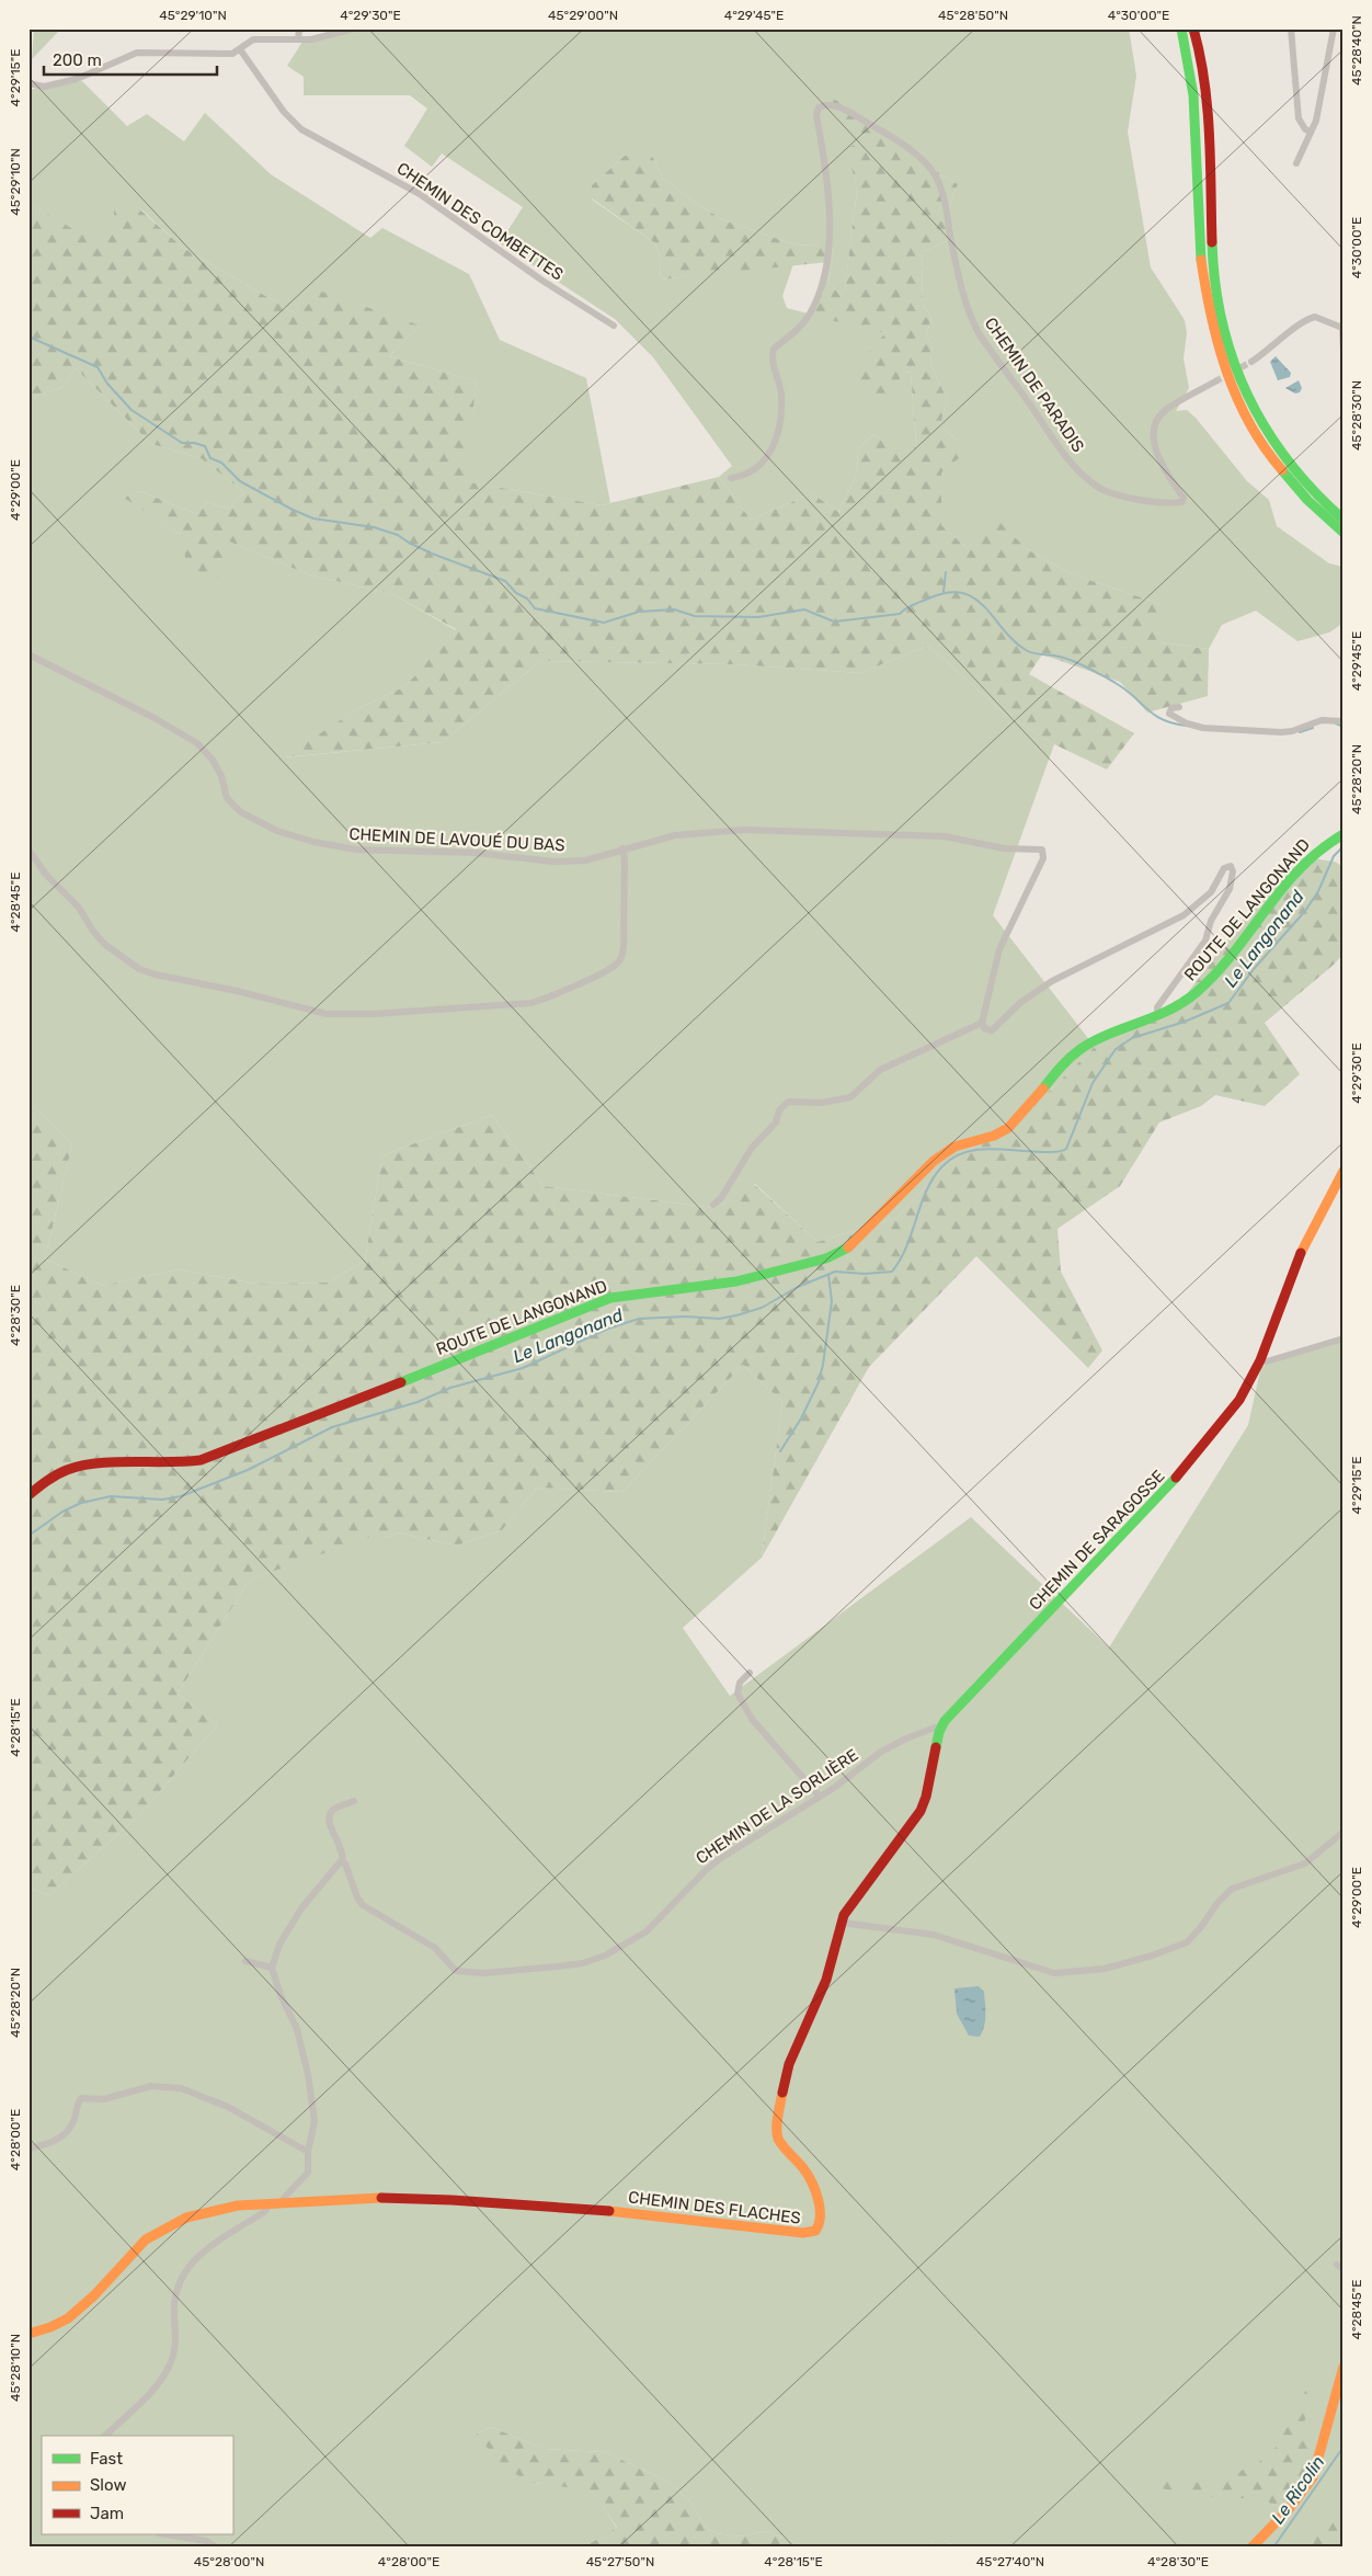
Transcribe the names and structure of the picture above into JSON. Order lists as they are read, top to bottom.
{
  "streets": {
    "main road": ["ROUTE DE LANGONAND", "CHEMIN DE SARAGOSSE", "CHEMIN DES FLACHES"],
    "street": [
      "CHEMIN DES COMBETTES",
      "CHEMIN DE PARADIS",
      "CHEMIN DE LAVOUÉ DU BAS",
      "CHEMIN DE LA SORLIÈRE"
    ]
  },
  "crossings": [
    ["CHEMIN DE SARAGOSSE", "CHEMIN DE LA SORLIÈRE"],
    ["CHEMIN DE SARAGOSSE", "CHEMIN DES FLACHES"],
    ["CHEMIN DE LA SORLIÈRE", "CHEMIN DES FLACHES"]
  ],
  "water": ["Le Langonand", "Le Ricolin"],
  "legend": ["Fast", "Slow", "Jam"],
  "scale_bar": "200 m",
  "coordinates": [
    "45°29'10\"N",
    "4°29'30\"E",
    "45°29'00\"N",
    "4°29'45\"E",
    "45°28'50\"N",
    "4°30'00\"E",
    "45°28'40\"N",
    "4°29'15\"E",
    "45°28'30\"N",
    "4°29'00\"E",
    "45°28'20\"N",
    "4°28'45\"E",
    "4°28'30\"E",
    "4°28'15\"E",
    "4°28'00\"E",
    "45°28'10\"N",
    "45°28'00\"N",
    "45°27'50\"N",
    "45°27'40\"N"
  ]
}
